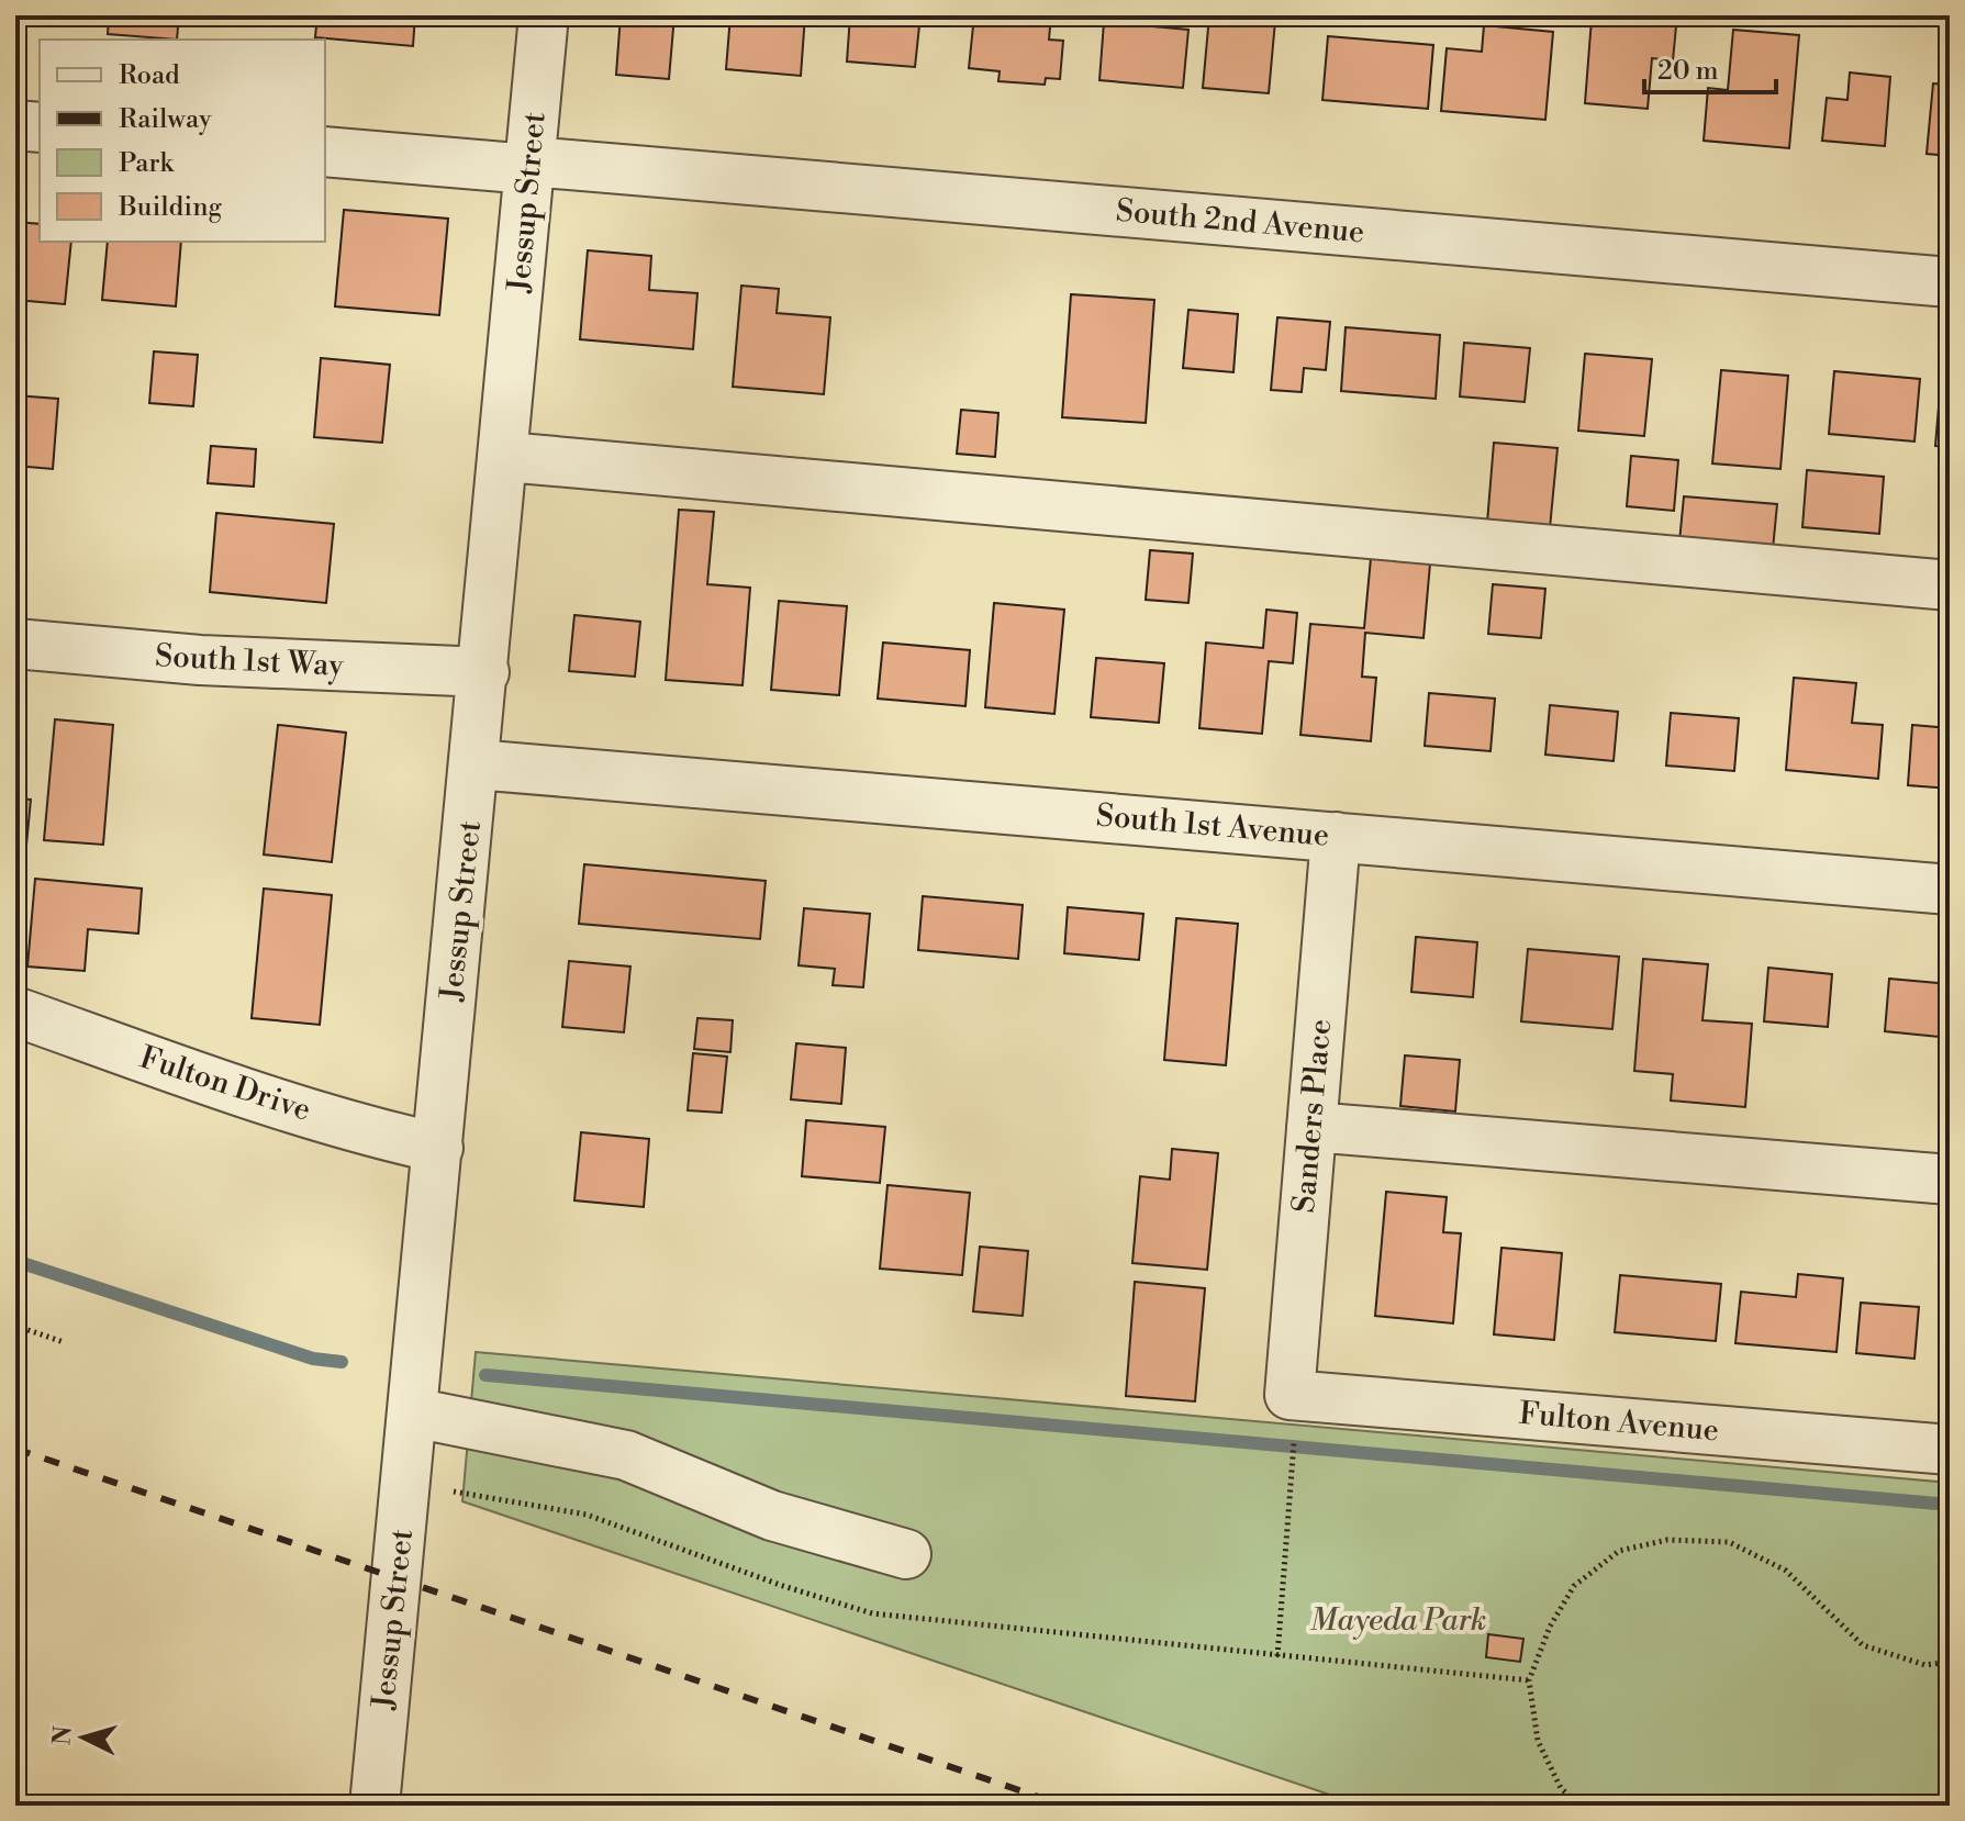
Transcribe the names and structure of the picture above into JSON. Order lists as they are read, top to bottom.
{
  "streets": {
    "street": [
      "Jessup Street",
      "South 2nd Avenue",
      "South 1st Way",
      "South 1st Avenue",
      "Fulton Drive",
      "Sanders Place",
      "Fulton Avenue"
    ]
  },
  "crossings": [
    ["Jessup Street", "South 2nd Avenue"],
    ["Jessup Street", "South 1st Way"],
    ["Jessup Street", "South 1st Avenue"],
    ["Jessup Street", "Fulton Drive"],
    ["South 1st Avenue", "Sanders Place"],
    ["Sanders Place", "Fulton Avenue"]
  ],
  "parks": ["Mayeda Park"],
  "legend": [
    "Road",
    "Railway",
    "Park",
    "Building"
  ],
  "scale_bar": "20 m",
  "north": "left"
}
